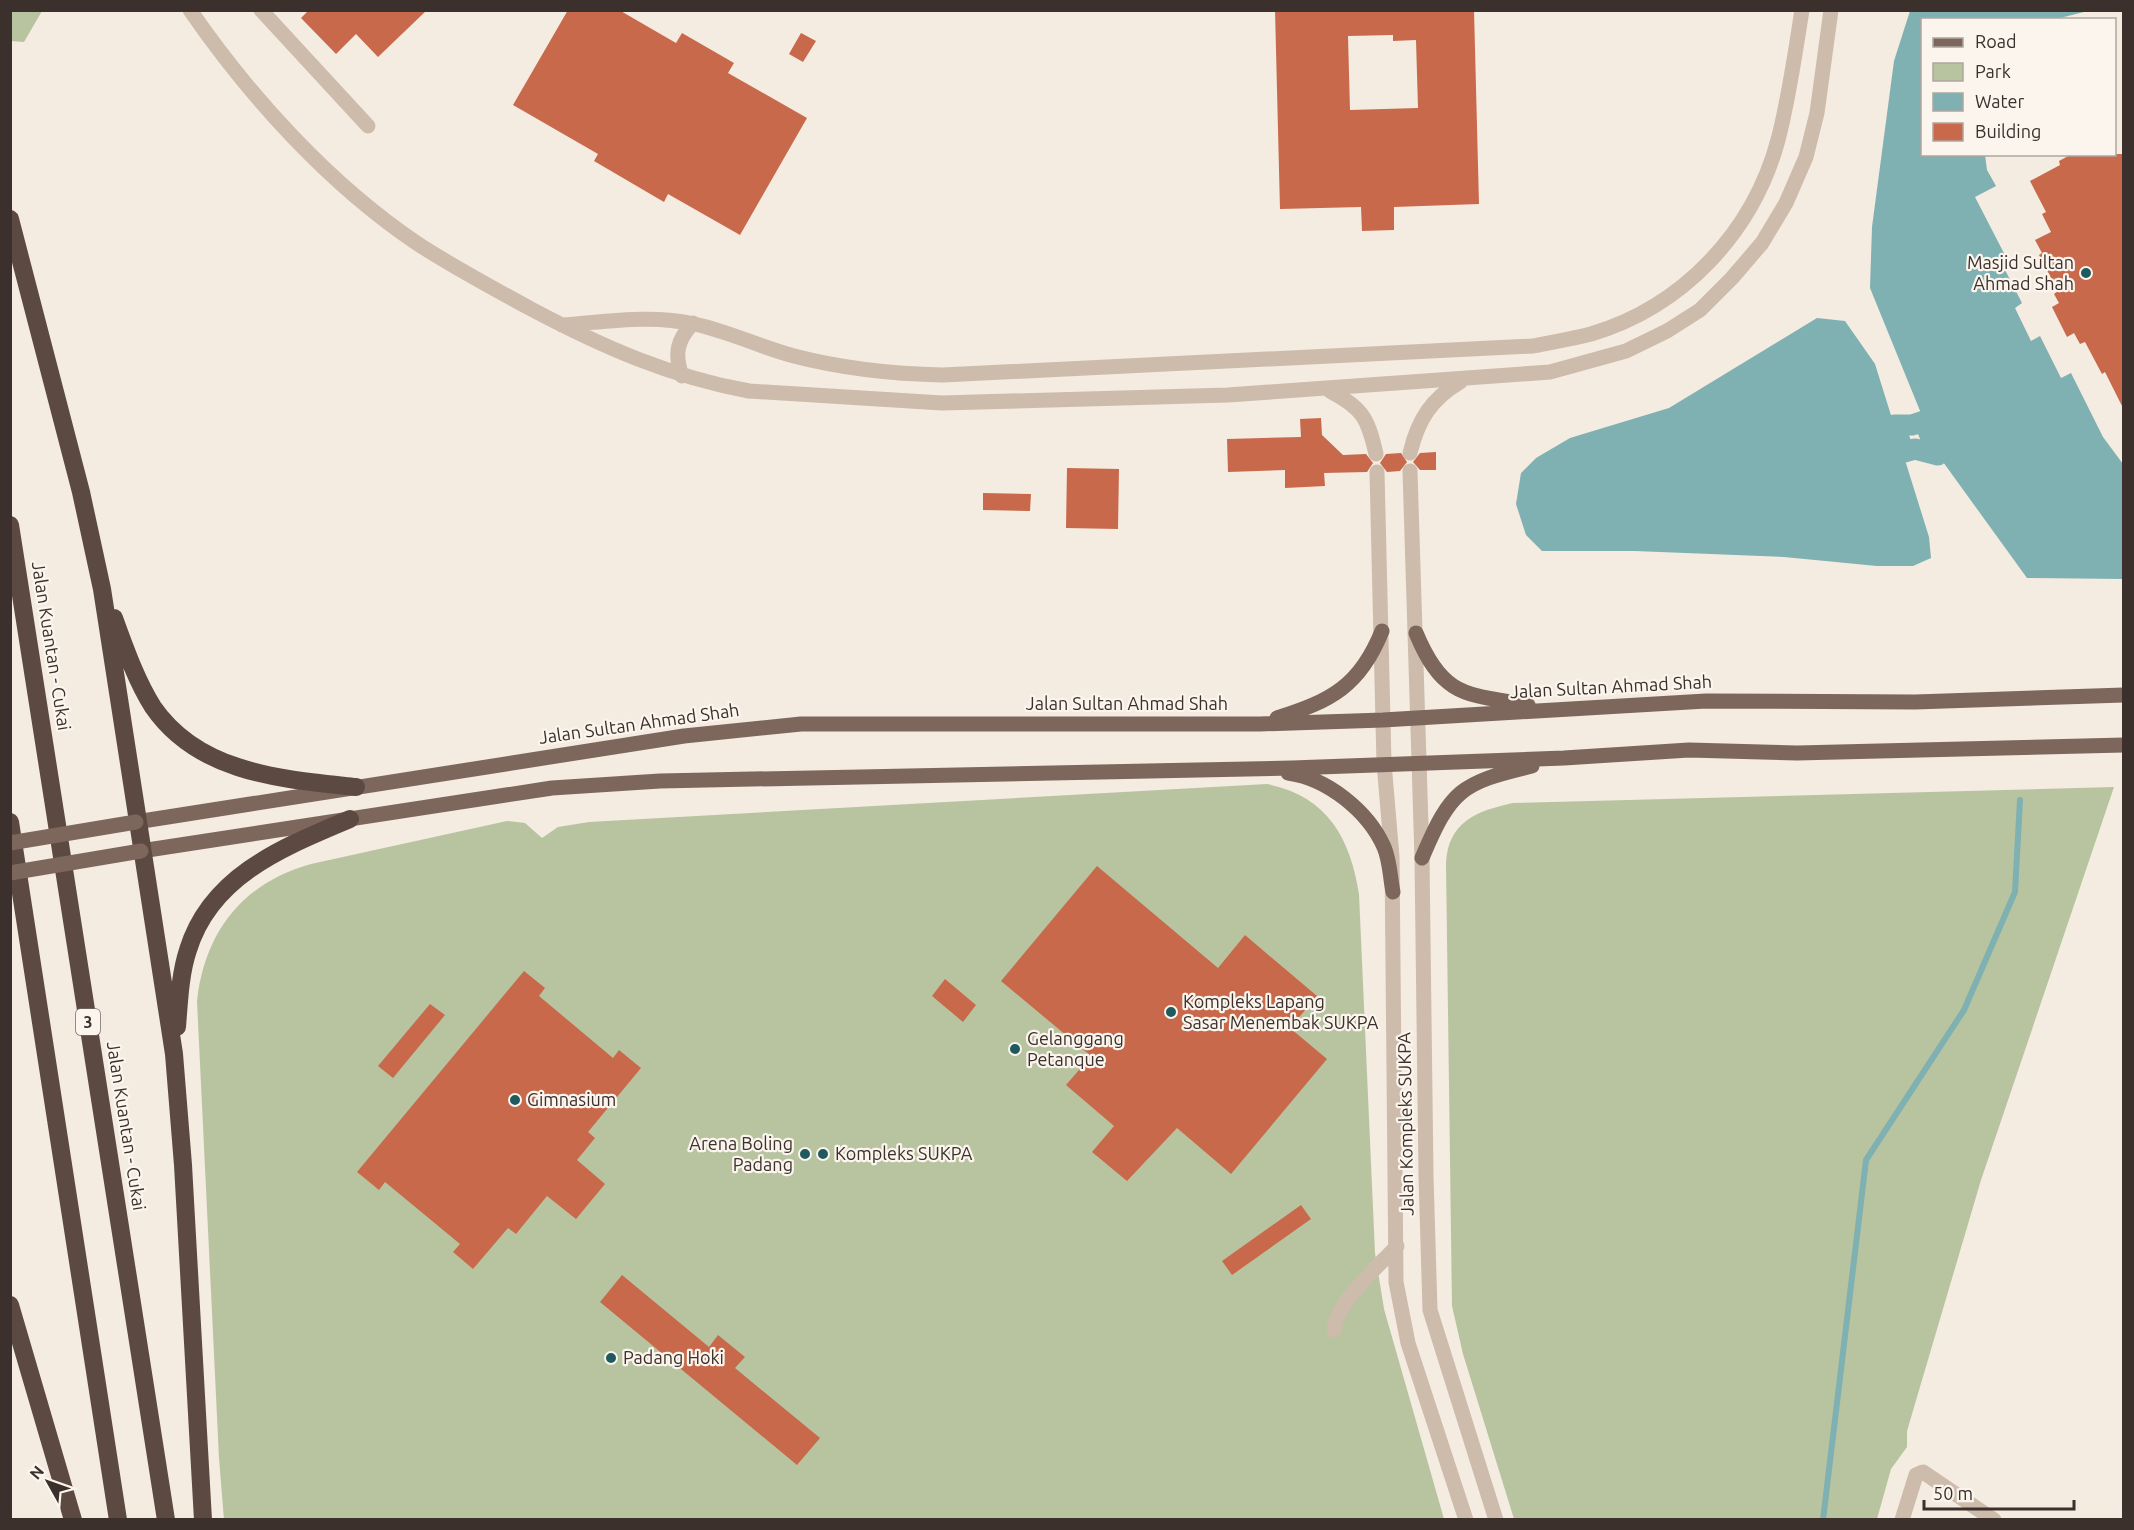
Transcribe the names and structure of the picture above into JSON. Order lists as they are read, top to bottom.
{
  "streets": {
    "highway": ["Jalan Kuantan - Cukai", "3"],
    "main road": ["Jalan Sultan Ahmad Shah"],
    "street": ["Jalan Kompleks SUKPA"]
  },
  "crossings": [
    ["Jalan Sultan Ahmad Shah", "Jalan Kompleks SUKPA"]
  ],
  "places": [
    "Masjid Sultan Ahmad Shah",
    "Kompleks Lapang Sasar Menembak SUKPA",
    "Gelanggang Petanque",
    "Gimnasium",
    "Arena Boling Padang",
    "Kompleks SUKPA",
    "Padang Hoki"
  ],
  "legend": [
    "Road",
    "Park",
    "Water",
    "Building"
  ],
  "scale_bar": "50 m",
  "north": "top left"
}
